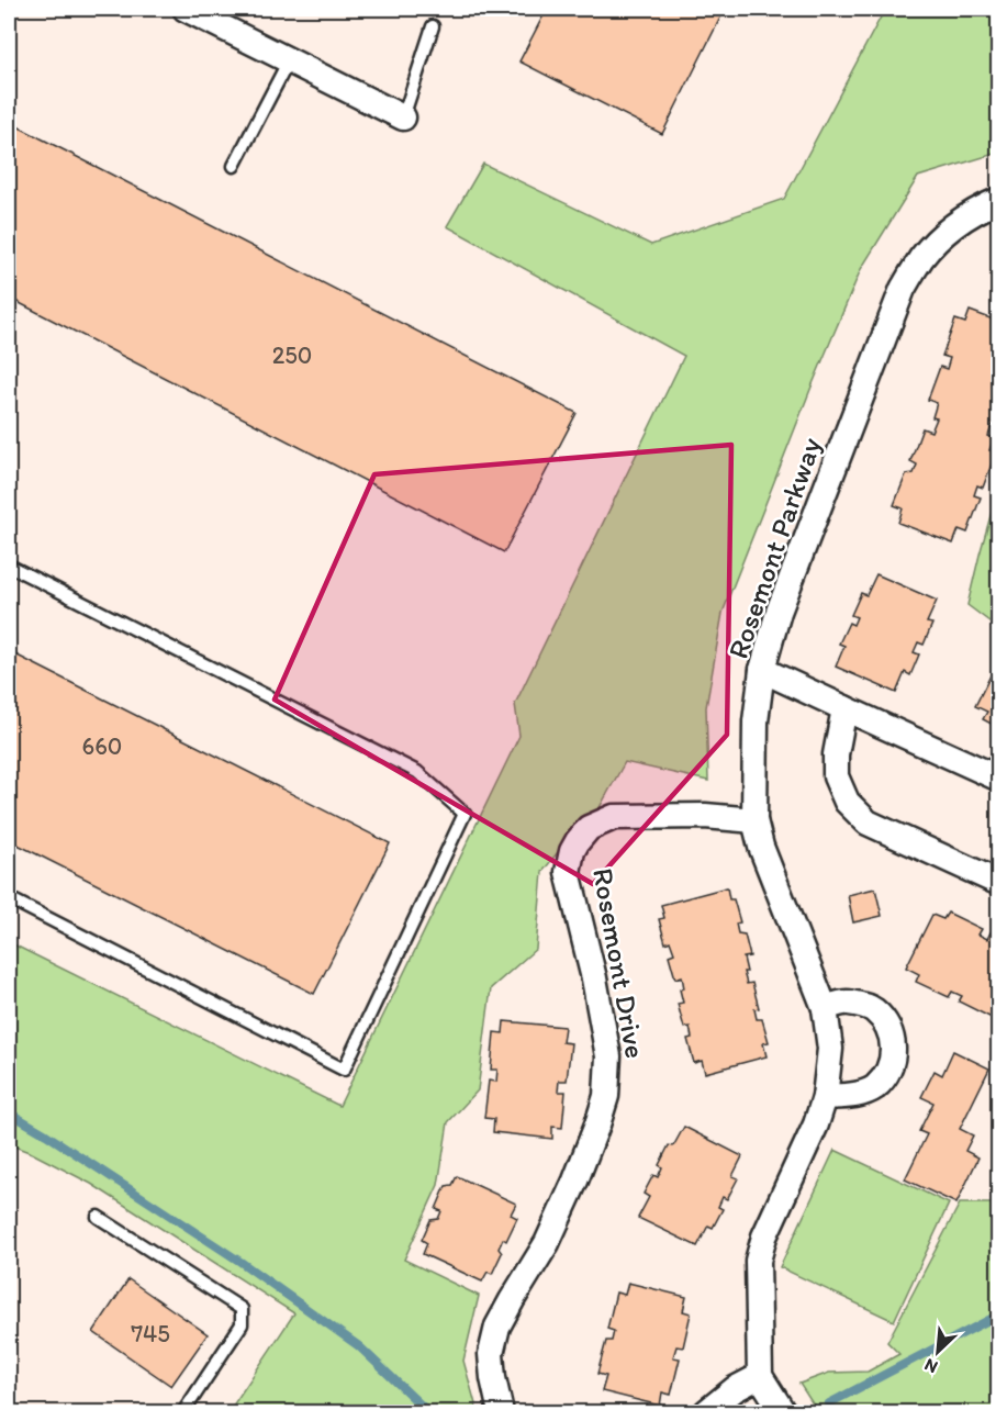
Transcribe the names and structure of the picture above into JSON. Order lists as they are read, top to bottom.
{
  "streets": {
    "street": ["Rosemont Parkway", "Rosemont Drive"]
  },
  "crossings": [
    ["Rosemont Parkway", "Rosemont Drive"]
  ],
  "house_numbers": ["250", "660", "745"],
  "north": "bottom left"
}
